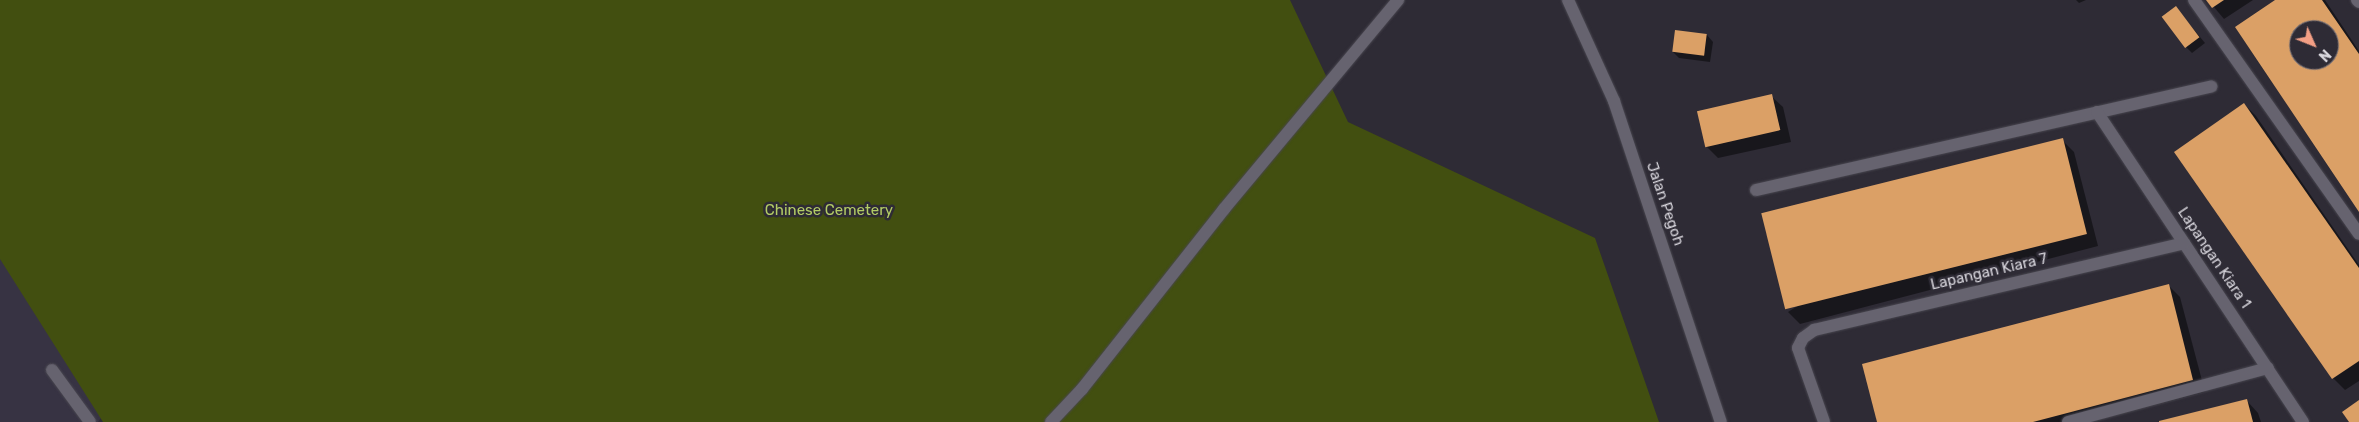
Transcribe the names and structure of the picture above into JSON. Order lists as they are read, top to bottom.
{
  "streets": {
    "street": ["Jalan Pegoh", "Lapangan Kiara 1", "Lapangan Kiara 7"]
  },
  "crossings": [
    ["Lapangan Kiara 1", "Lapangan Kiara 7"]
  ],
  "parks": ["Chinese Cemetery"],
  "north": "bottom right"
}
